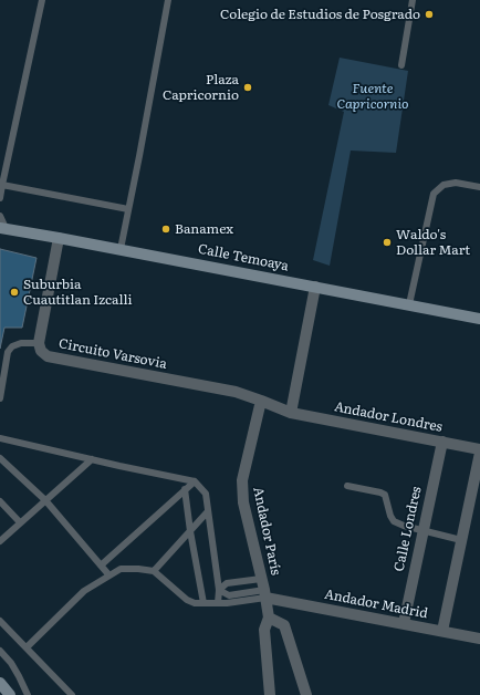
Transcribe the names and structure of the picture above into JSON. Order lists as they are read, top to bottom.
{
  "streets": {
    "street": [
      "Calle Temoaya",
      "Circuito Varsovia",
      "Andador Londres",
      "Calle Londres",
      "Andador París",
      "Andador Madrid"
    ]
  },
  "crossings": [
    ["Calle Temoaya", "Circuito Varsovia"],
    ["Circuito Varsovia", "Andador Londres"],
    ["Circuito Varsovia", "Andador París"],
    ["Andador Londres", "Calle Londres"],
    ["Calle Londres", "Andador Madrid"],
    ["Andador París", "Andador Madrid"]
  ],
  "parks": ["Fuente Capricornio"],
  "places": [
    "Colegio de Estudios de Posgrado",
    "Plaza Capricornio",
    "Banamex",
    "Waldo's Dollar Mart",
    "Suburbia Cuautitlan Izcalli"
  ]
}
